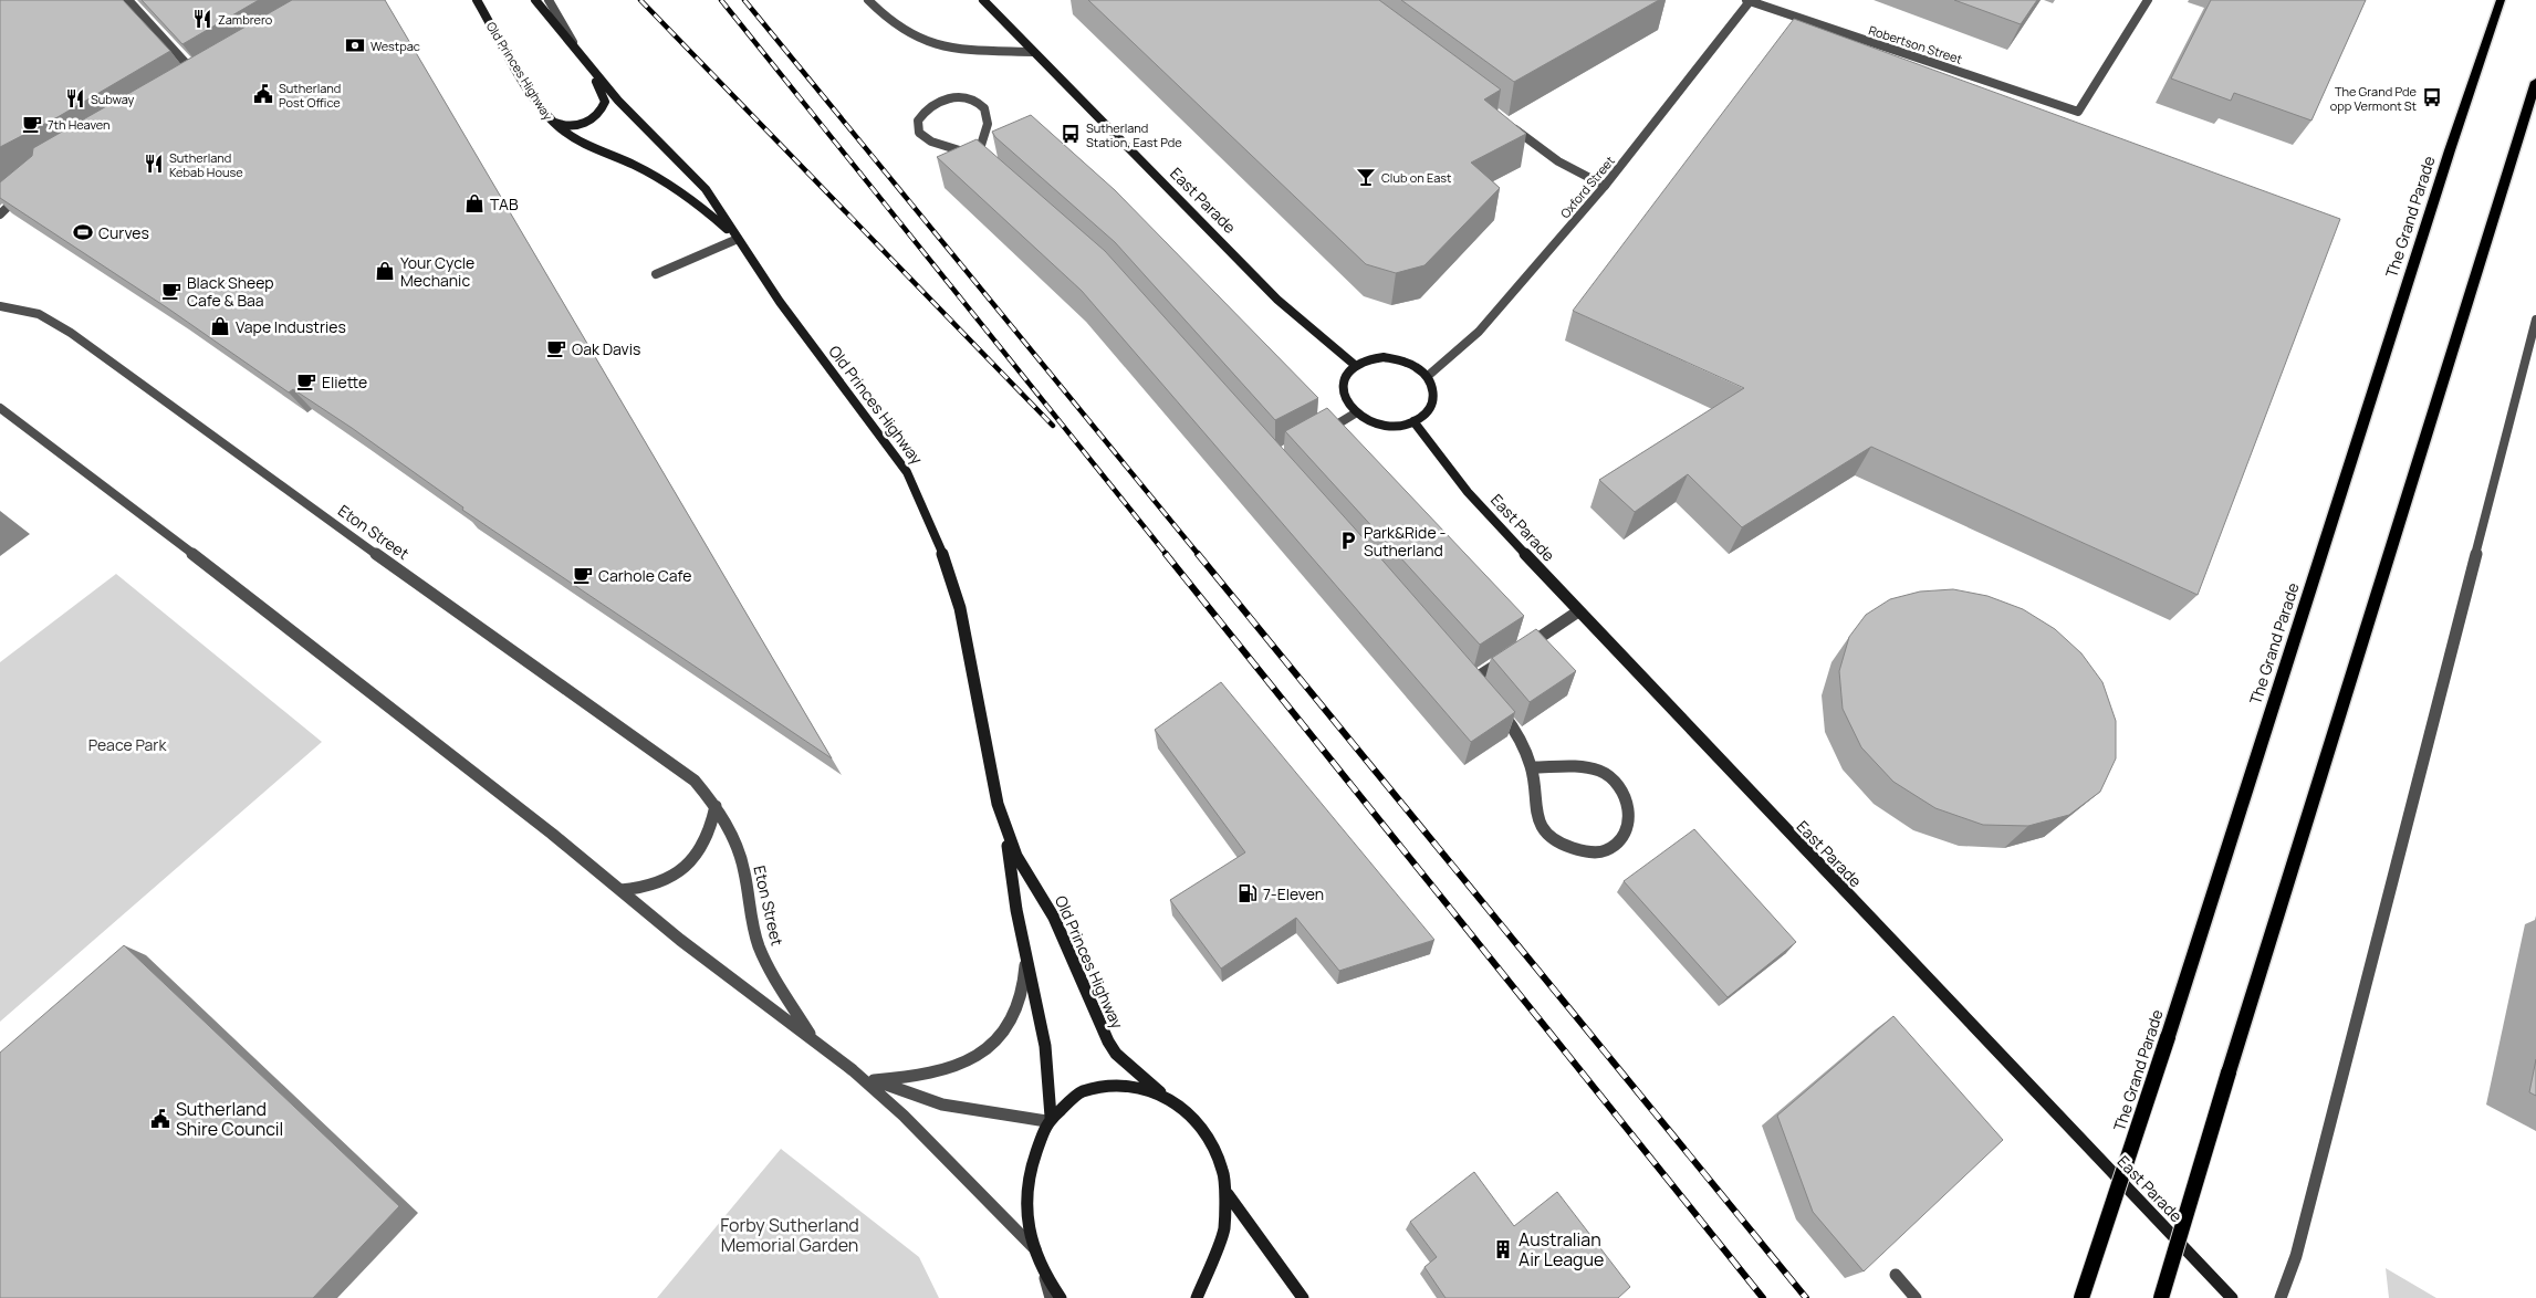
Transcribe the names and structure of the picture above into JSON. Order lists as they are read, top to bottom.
{
  "streets": {
    "main road": ["The Grand Parade"],
    "street": [
      "Robertson Street",
      "Old Princes Highway",
      "Oxford Street",
      "East Parade",
      "Eton Street"
    ]
  },
  "crossings": [
    ["Robertson Street", "Oxford Street"],
    ["Old Princes Highway", "Eton Street"],
    ["Oxford Street", "East Parade"]
  ],
  "parks": ["Peace Park", "Forby Sutherland Memorial Garden"],
  "places": {
    "restaurant": ["Zambrero", "Subway", "Sutherland Kebab House"],
    "bank": ["Westpac"],
    "public building": ["Sutherland Post Office", "Sutherland Shire Council"],
    "bus stop": ["The Grand Pde opp Vermont St", "Sutherland Station, East Pde"],
    "cafe": [
      "7th Heaven",
      "Black Sheep Cafe & Baa",
      "Oak Davis",
      "Eliette",
      "Carhole Cafe"
    ],
    "bar": ["Club on East"],
    "shop": ["TAB", "Your Cycle Mechanic", "Vape Industries"],
    "sports": ["Curves"],
    "parking": ["Park&Ride - Sutherland"],
    "fuel station": ["7-Eleven"],
    "building": ["Australian Air League"]
  }
}
